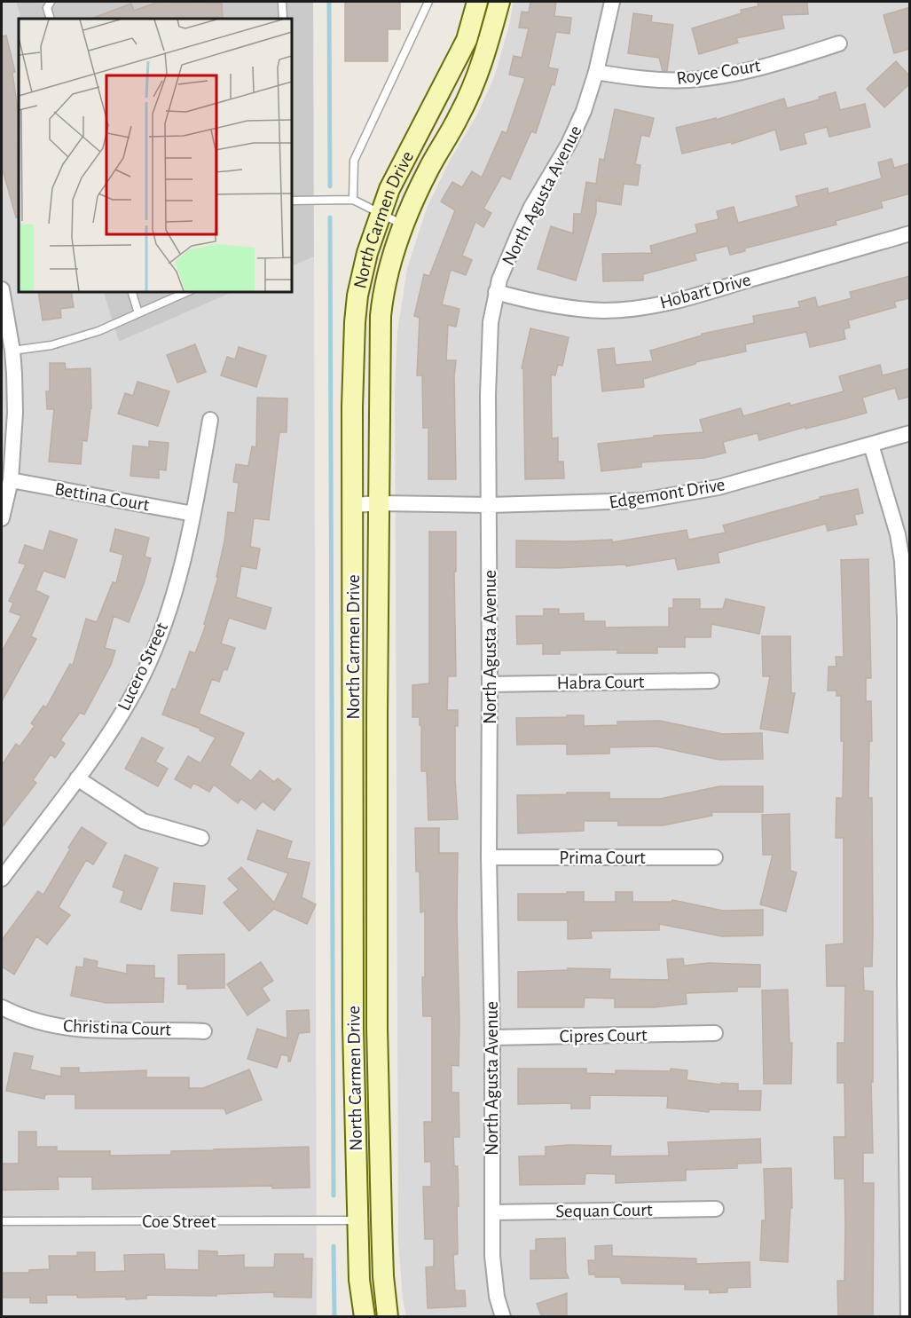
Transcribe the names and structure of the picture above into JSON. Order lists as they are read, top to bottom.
{
  "streets": {
    "main road": ["North Carmen Drive"],
    "street": [
      "Royce Court",
      "North Agusta Avenue",
      "Hobart Drive",
      "Edgemont Drive",
      "Bettina Court",
      "Lucero Street",
      "Habra Court",
      "Prima Court",
      "Christina Court",
      "Cipres Court",
      "Sequan Court"
    ],
    "lane": ["Coe Street"]
  },
  "crossings": [
    ["Royce Court", "North Agusta Avenue"],
    ["North Agusta Avenue", "Hobart Drive"],
    ["North Agusta Avenue", "Edgemont Drive"],
    ["North Agusta Avenue", "Habra Court"],
    ["North Agusta Avenue", "Prima Court"],
    ["North Agusta Avenue", "Cipres Court"],
    ["North Agusta Avenue", "Sequan Court"],
    ["North Carmen Drive", "Edgemont Drive"],
    ["North Carmen Drive", "Coe Street"],
    ["Bettina Court", "Lucero Street"]
  ]
}
